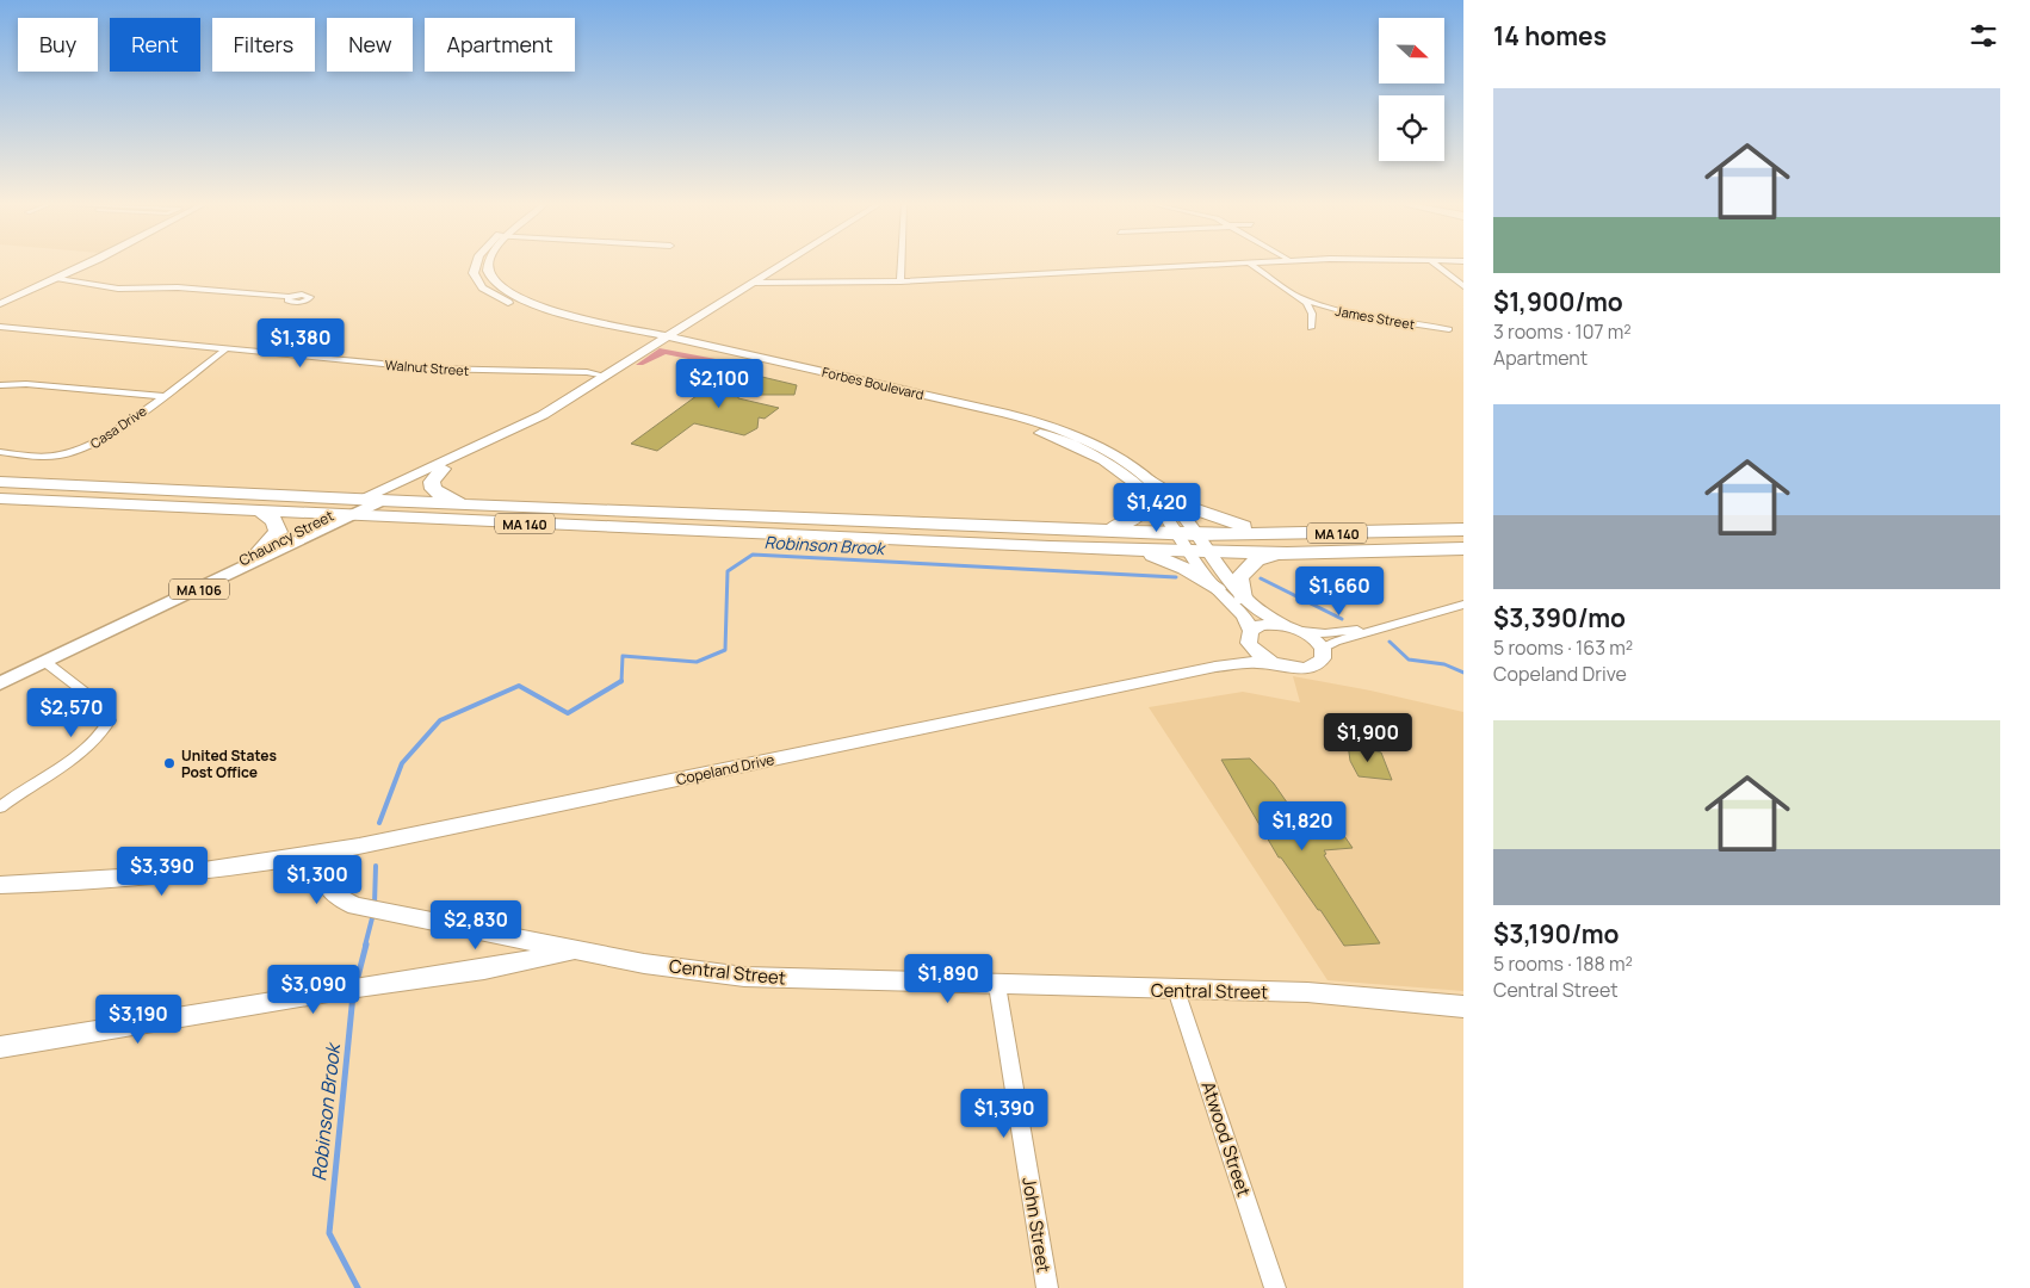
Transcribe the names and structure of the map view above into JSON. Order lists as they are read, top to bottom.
{
  "streets": {
    "highway": ["MA 140"],
    "main road": ["Chauncy Street", "MA 106"],
    "street": [
      "James Street",
      "Walnut Street",
      "Forbes Boulevard",
      "Casa Drive",
      "Copeland Drive",
      "Central Street",
      "Atwood Street",
      "John Street"
    ]
  },
  "crossings": [
    ["Walnut Street", "Casa Drive"],
    ["Walnut Street", "Chauncy Street"],
    ["Forbes Boulevard", "MA 140"],
    ["Forbes Boulevard", "Chauncy Street"],
    ["Forbes Boulevard", "Copeland Drive"],
    ["MA 140", "Chauncy Street"],
    ["Central Street", "Atwood Street"],
    ["Central Street", "John Street"]
  ],
  "water": ["Robinson Brook"],
  "places": ["United States Post Office"],
  "north": "right",
  "page": {
    "heading": "14 homes",
    "chip": [
      "Buy",
      "Rent",
      "Filters",
      "New",
      "Apartment"
    ],
    "list": [
      {
        "name": "$1,900/mo",
        "note": "3 rooms · 107 m² · Apartment"
      },
      {
        "name": "$3,390/mo",
        "note": "5 rooms · 163 m² · Copeland Drive"
      },
      {
        "name": "$3,190/mo",
        "note": "5 rooms · 188 m² · Central Street"
      }
    ],
    "price": [
      "$1,380",
      "$2,100",
      "$1,420",
      "$1,660",
      "$2,570",
      "$1,900",
      "$1,820",
      "$3,390",
      "$1,300",
      "$2,830",
      "$1,890",
      "$3,090",
      "$3,190",
      "$1,390"
    ]
  }
}
